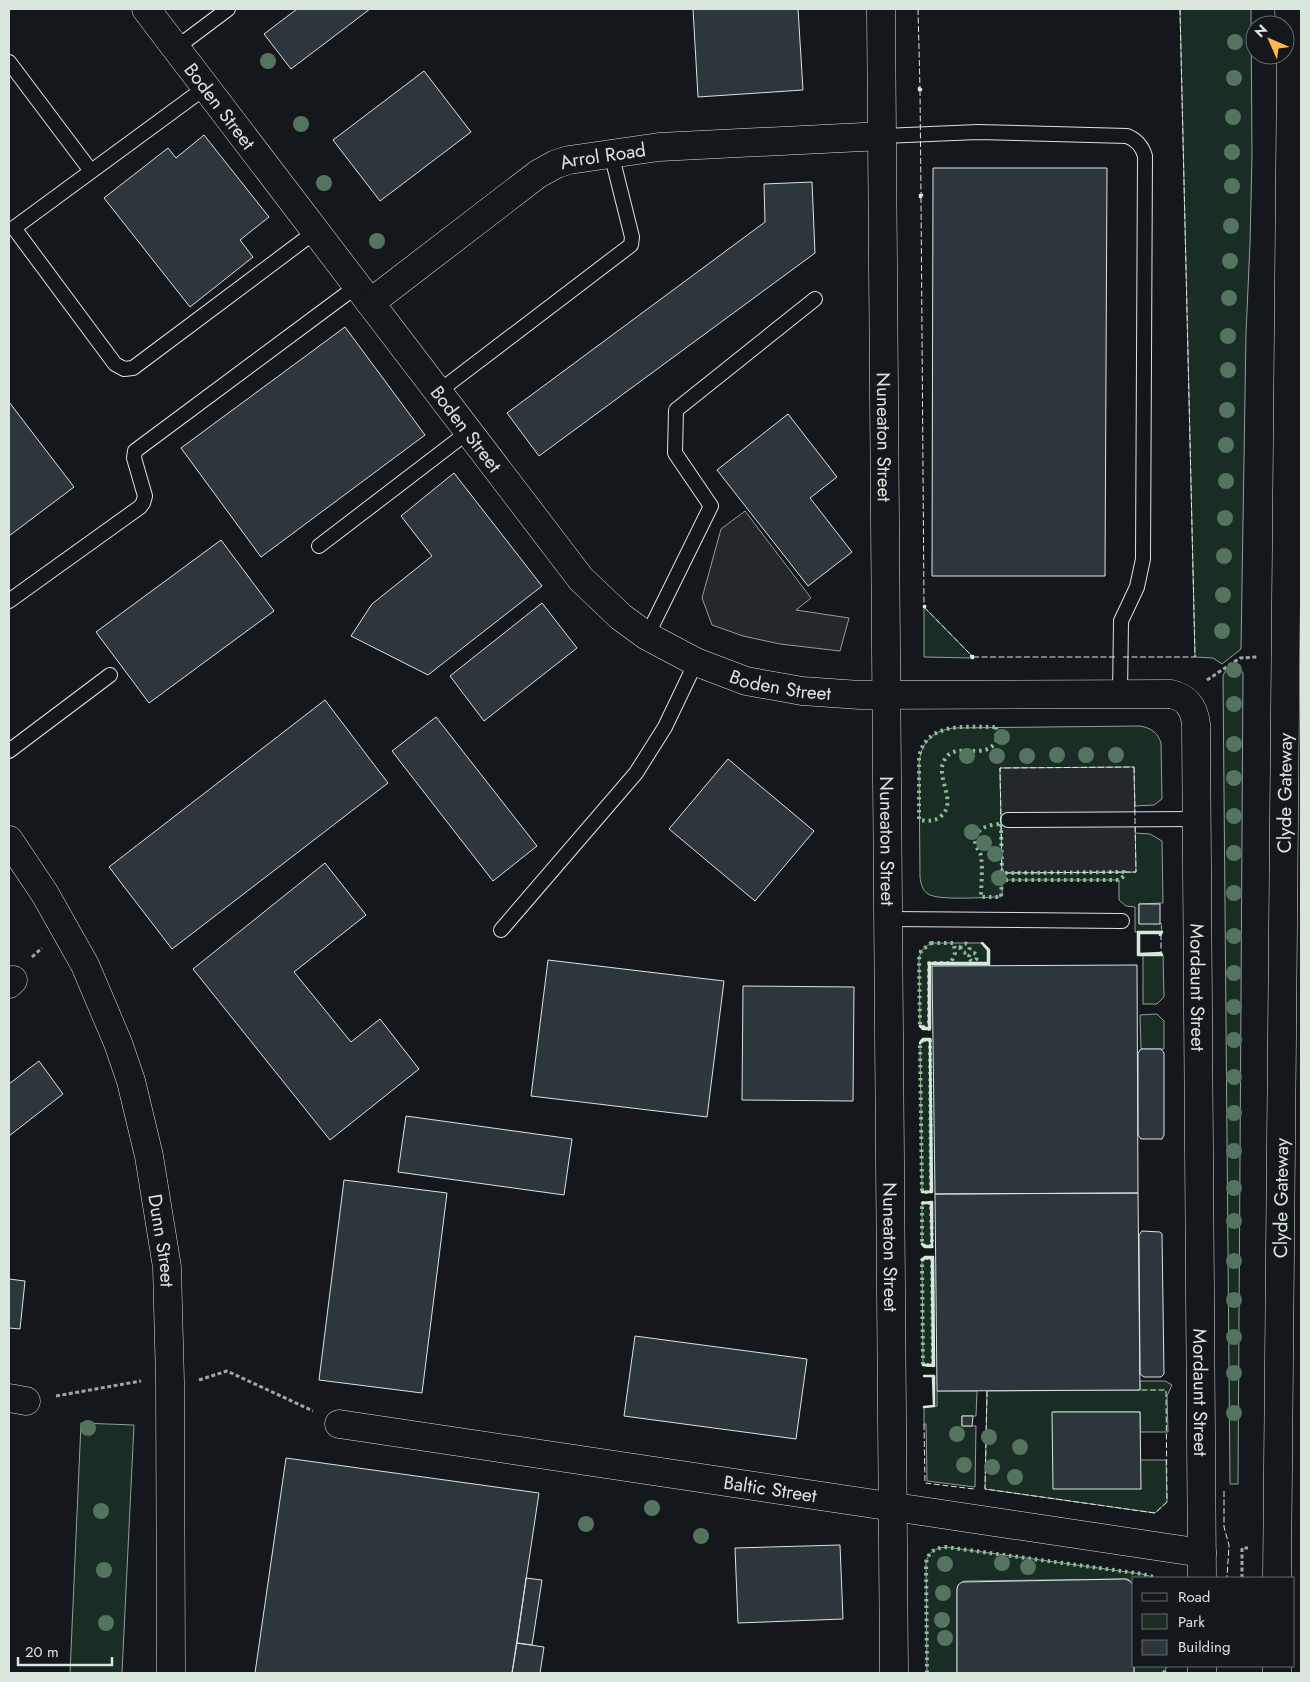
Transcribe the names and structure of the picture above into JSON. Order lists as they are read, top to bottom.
{
  "streets": {
    "street": [
      "Boden Street",
      "Arrol Road",
      "Nuneaton Street",
      "Clyde Gateway",
      "Mordaunt Street",
      "Dunn Street",
      "Baltic Street"
    ]
  },
  "crossings": [
    ["Boden Street", "Arrol Road"],
    ["Boden Street", "Nuneaton Street"],
    ["Arrol Road", "Nuneaton Street"],
    ["Nuneaton Street", "Baltic Street"],
    ["Mordaunt Street", "Baltic Street"]
  ],
  "legend": ["Road", "Park", "Building"],
  "scale_bar": "20 m",
  "north": "top left"
}
